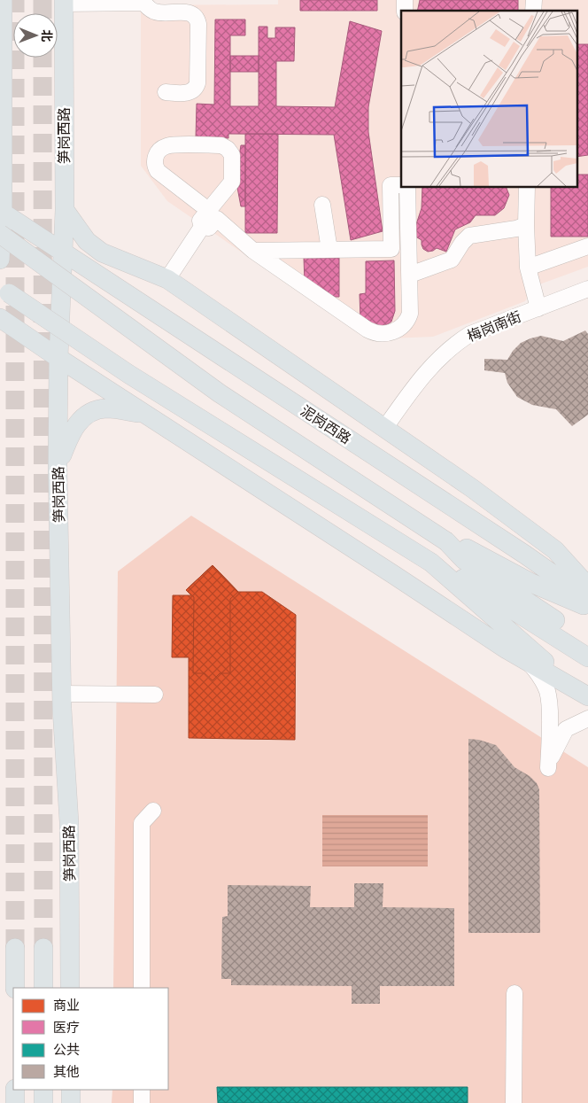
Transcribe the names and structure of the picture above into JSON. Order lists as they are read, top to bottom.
{
  "streets": {
    "main road": ["笋岗西路", "泥岗西路"],
    "street": ["梅岗南街"]
  },
  "crossings": [
    ["笋岗西路", "泥岗西路"]
  ],
  "legend": [
    "商业",
    "医疗",
    "公共",
    "其他"
  ],
  "north": "right"
}
